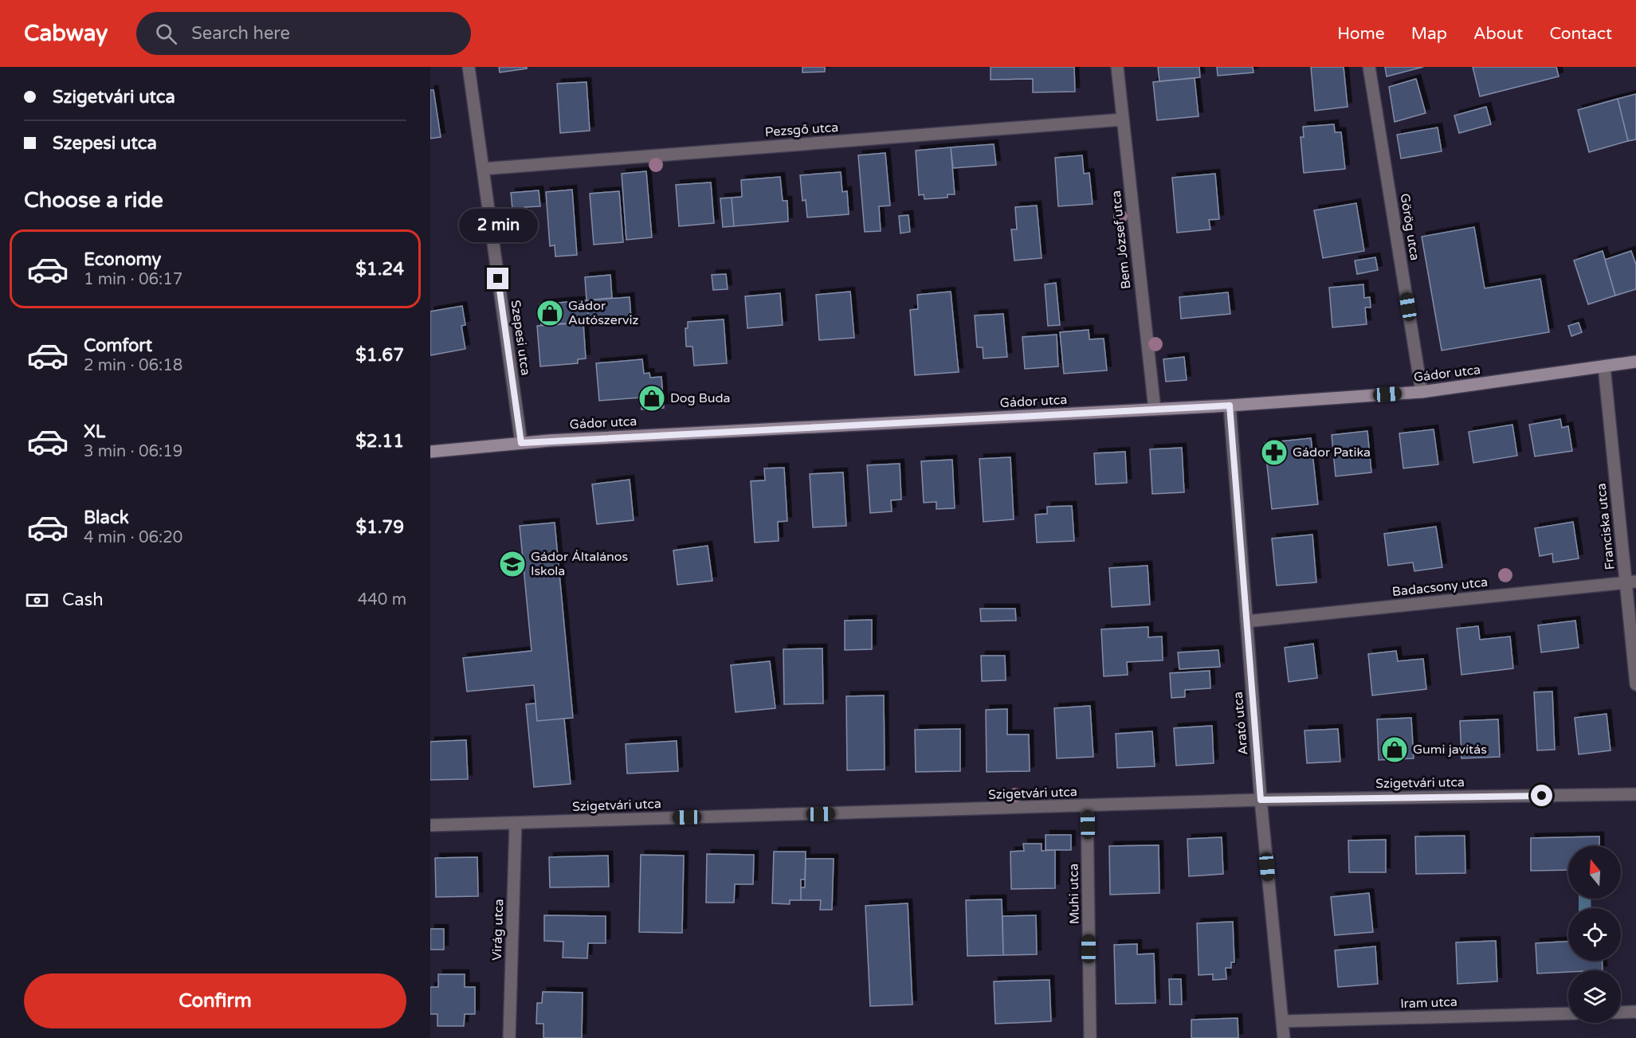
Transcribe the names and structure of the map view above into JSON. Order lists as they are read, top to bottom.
{
  "streets": {
    "street": [
      "Pezsgő utca",
      "Görög utca",
      "Bem József utca",
      "Szepesi utca",
      "Gádor utca",
      "Franciska utca",
      "Badacsony utca",
      "Arató utca",
      "Szigetvári utca",
      "Muhi utca",
      "Virág utca",
      "Iram utca"
    ]
  },
  "crossings": [
    ["Pezsgő utca", "Bem József utca"],
    ["Pezsgő utca", "Szepesi utca"],
    ["Görög utca", "Gádor utca"],
    ["Bem József utca", "Gádor utca"],
    ["Szepesi utca", "Gádor utca"],
    ["Gádor utca", "Franciska utca"],
    ["Gádor utca", "Arató utca"],
    ["Franciska utca", "Badacsony utca"],
    ["Badacsony utca", "Arató utca"],
    ["Arató utca", "Szigetvári utca"],
    ["Arató utca", "Iram utca"],
    ["Szigetvári utca", "Muhi utca"],
    ["Szigetvári utca", "Virág utca"]
  ],
  "places": {
    "shop": ["Gádor Autószerviz", "Dog Buda", "Gumi javítás"],
    "pharmacy": ["Gádor Patika"],
    "school or university": ["Gádor Általános Iskola"]
  },
  "north": "top",
  "page": {
    "header": "Cabway",
    "search": "Search here",
    "nav": [
      "Home",
      "Map",
      "About",
      "Contact"
    ],
    "banner": ["Szigetvári utca", "Szepesi utca"],
    "heading": "Choose a ride",
    "bubble": "2 min",
    "list": [
      {
        "name": "Economy",
        "note": "1 min · 06:17",
        "value": "$1.24"
      },
      {
        "name": "Comfort",
        "note": "2 min · 06:18",
        "value": "$1.67"
      },
      {
        "name": "XL",
        "note": "3 min · 06:19",
        "value": "$2.11"
      },
      {
        "name": "Black",
        "note": "4 min · 06:20",
        "value": "$1.79"
      }
    ],
    "pay": ["Cash", "440 m"],
    "buttons": "Confirm"
  }
}
